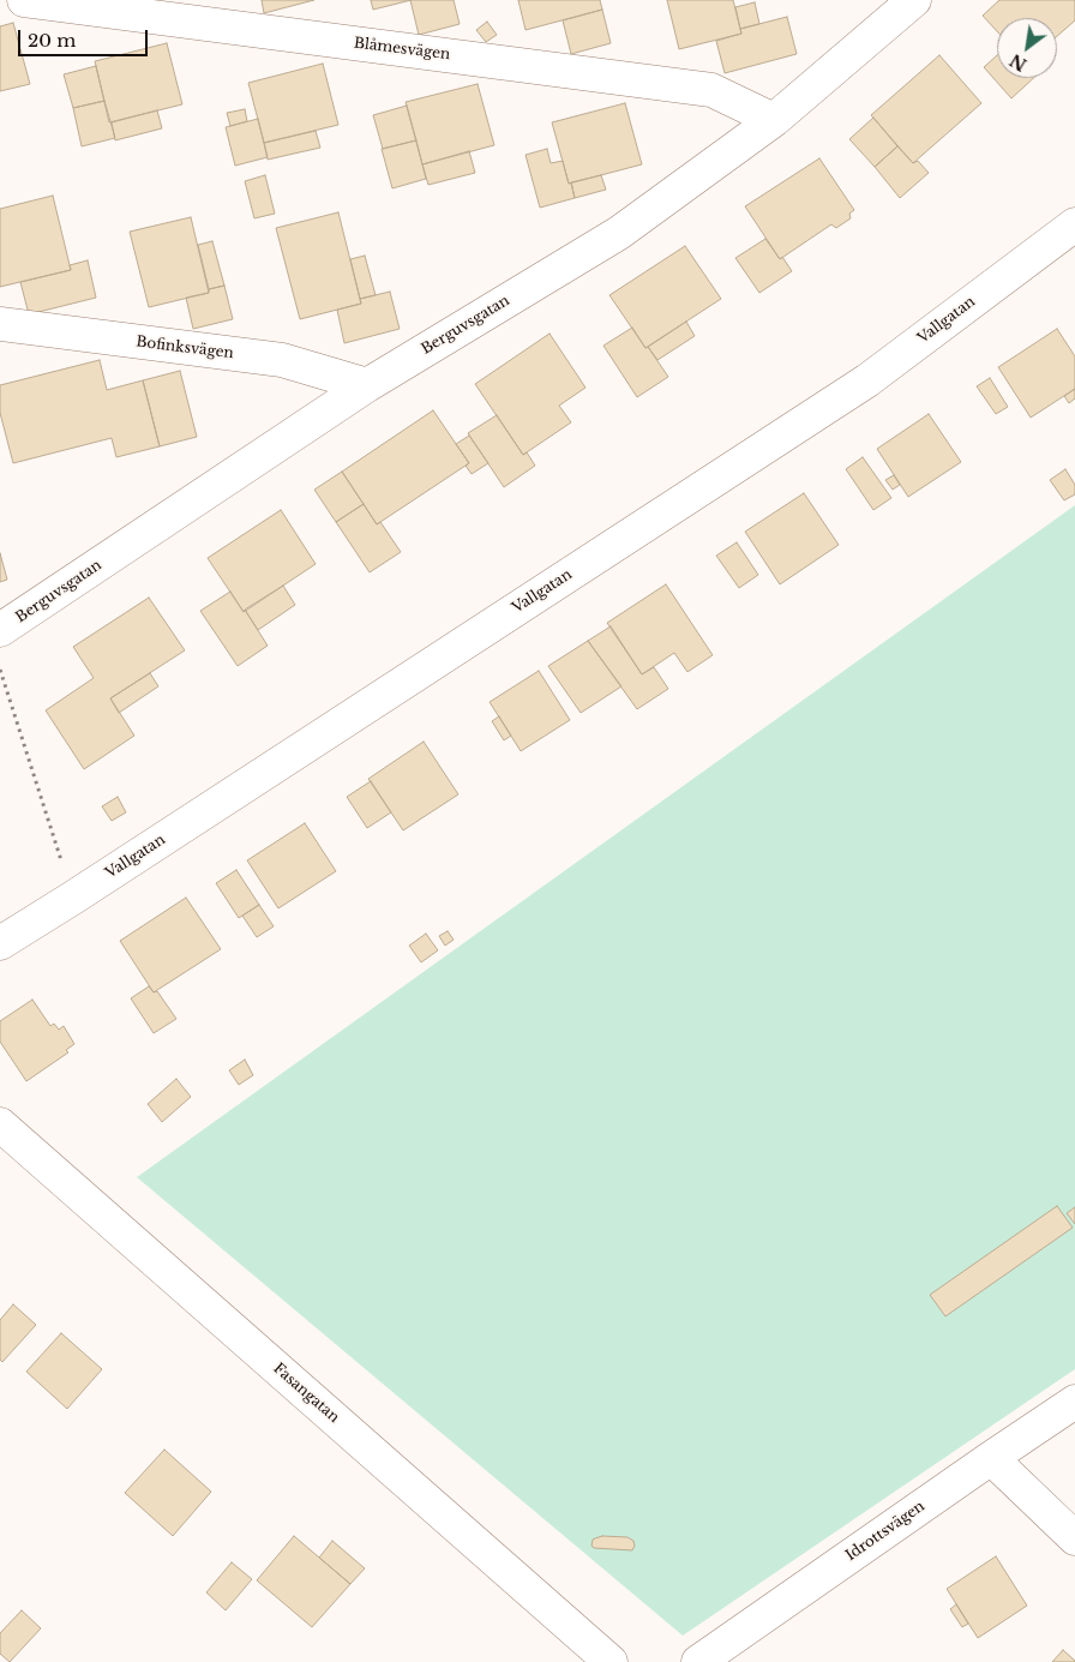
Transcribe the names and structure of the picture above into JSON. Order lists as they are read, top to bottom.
{
  "streets": {
    "street": [
      "Blåmesvägen",
      "Vallgatan",
      "Berguvsgatan",
      "Bofinksvägen",
      "Fasangatan",
      "Idrottsvägen"
    ]
  },
  "crossings": [
    ["Blåmesvägen", "Berguvsgatan"],
    ["Berguvsgatan", "Bofinksvägen"]
  ],
  "scale_bar": "20 m",
  "north": "bottom left"
}
